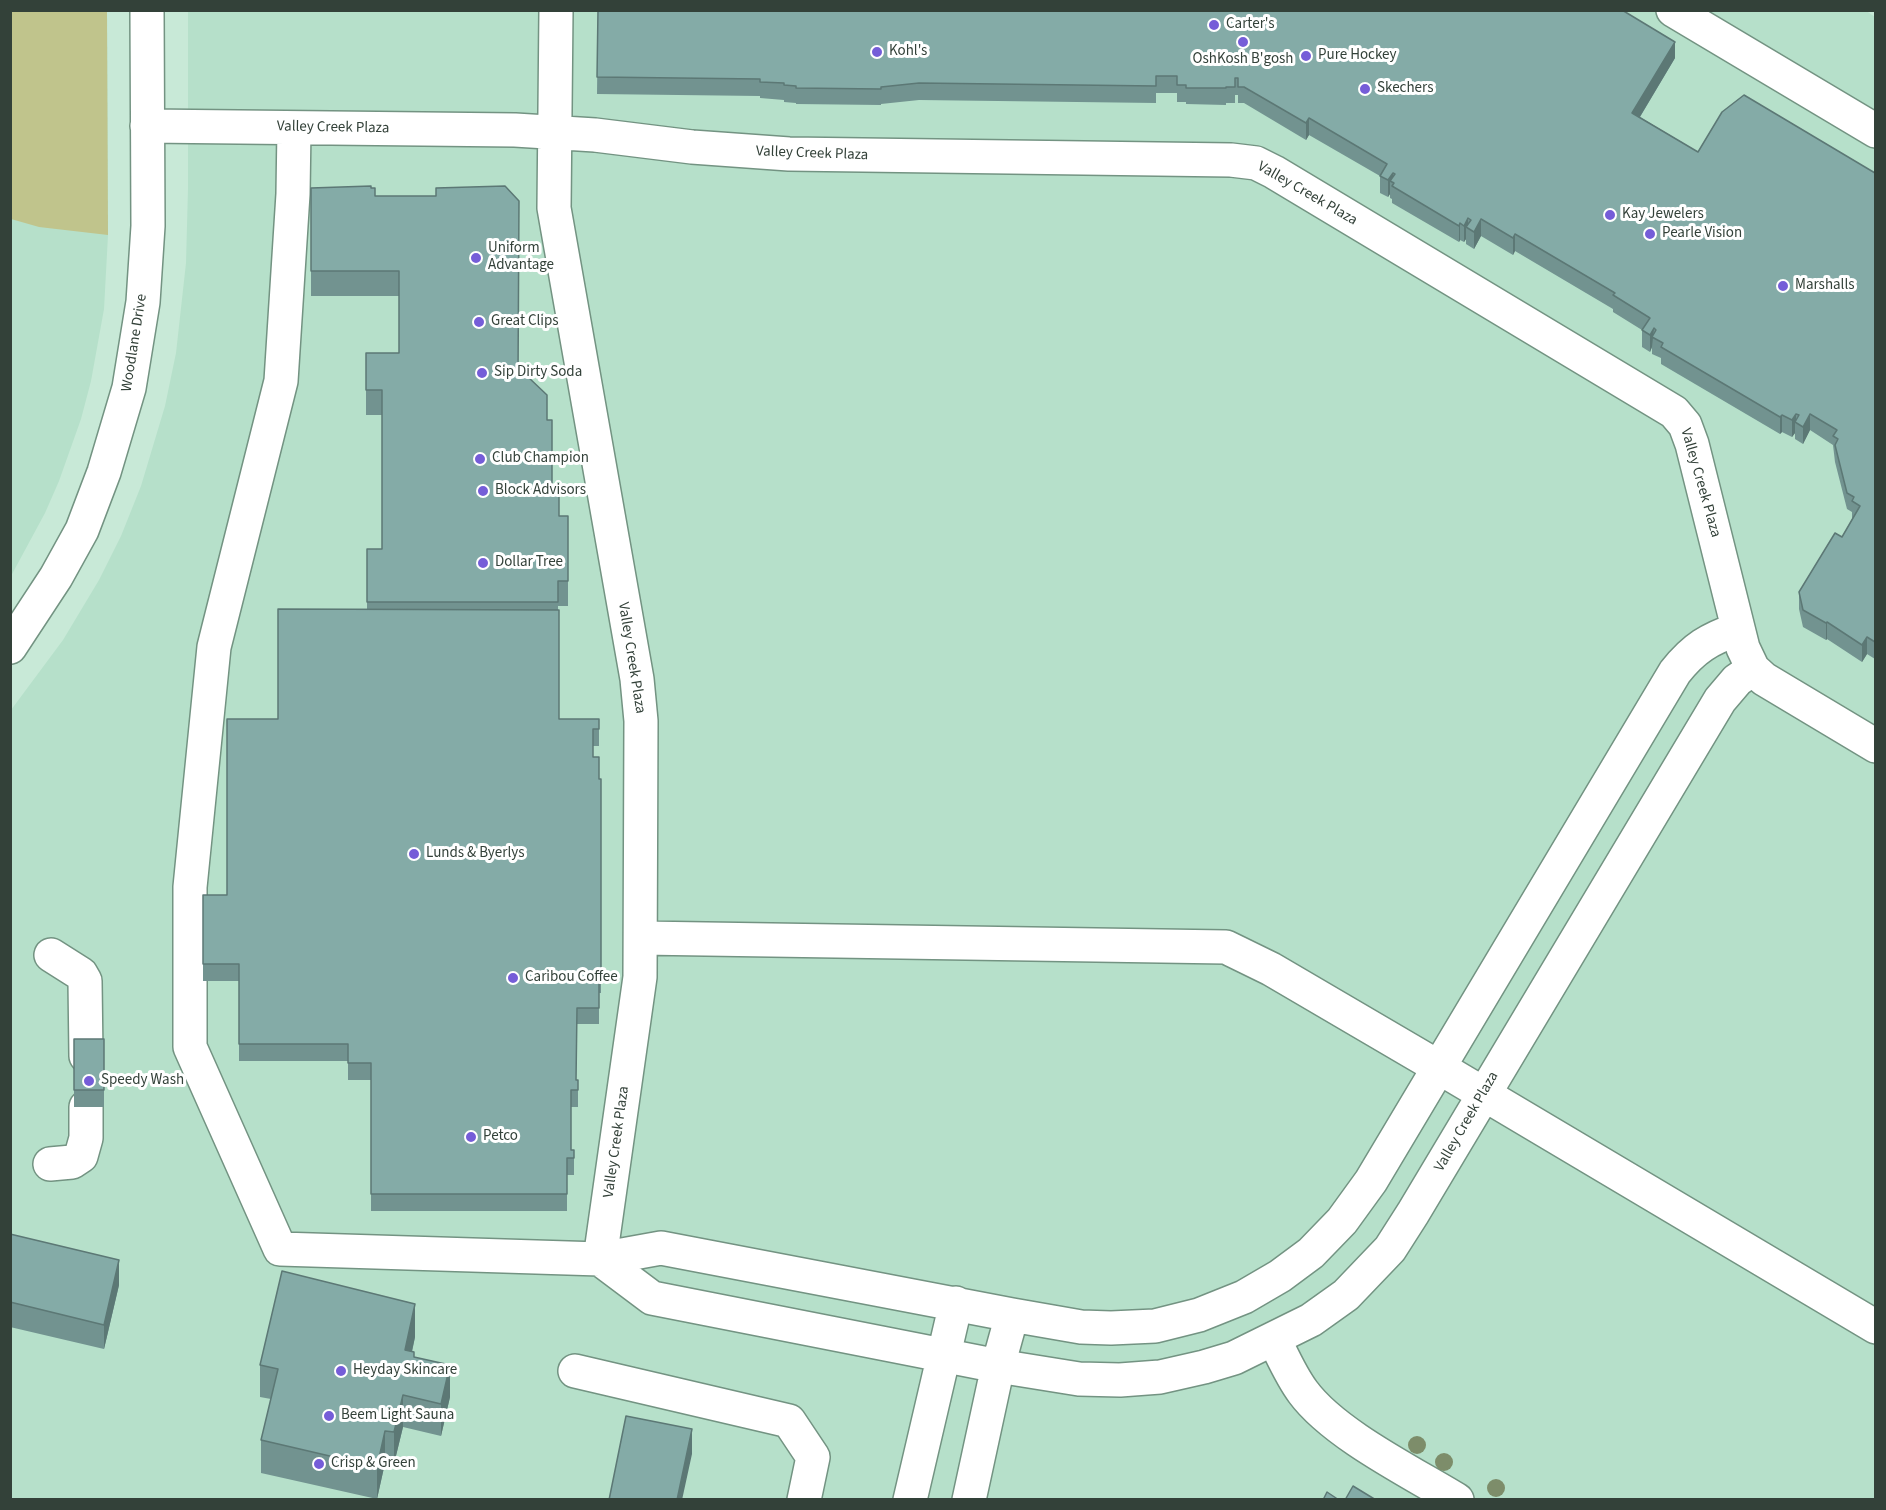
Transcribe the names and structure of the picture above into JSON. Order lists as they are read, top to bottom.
{
  "streets": {
    "street": ["Valley Creek Plaza", "Woodlane Drive"]
  },
  "crossings": [
    ["Valley Creek Plaza", "Woodlane Drive"]
  ],
  "places": [
    "Carter's",
    "OshKosh B'gosh",
    "Kohl's",
    "Pure Hockey",
    "Skechers",
    "Kay Jewelers",
    "Pearle Vision",
    "Uniform Advantage",
    "Marshalls",
    "Great Clips",
    "Sip Dirty Soda",
    "Club Champion",
    "Block Advisors",
    "Dollar Tree",
    "Lunds & Byerlys",
    "Caribou Coffee",
    "Speedy Wash",
    "Petco",
    "Heyday Skincare",
    "Beem Light Sauna",
    "Crisp & Green"
  ]
}
